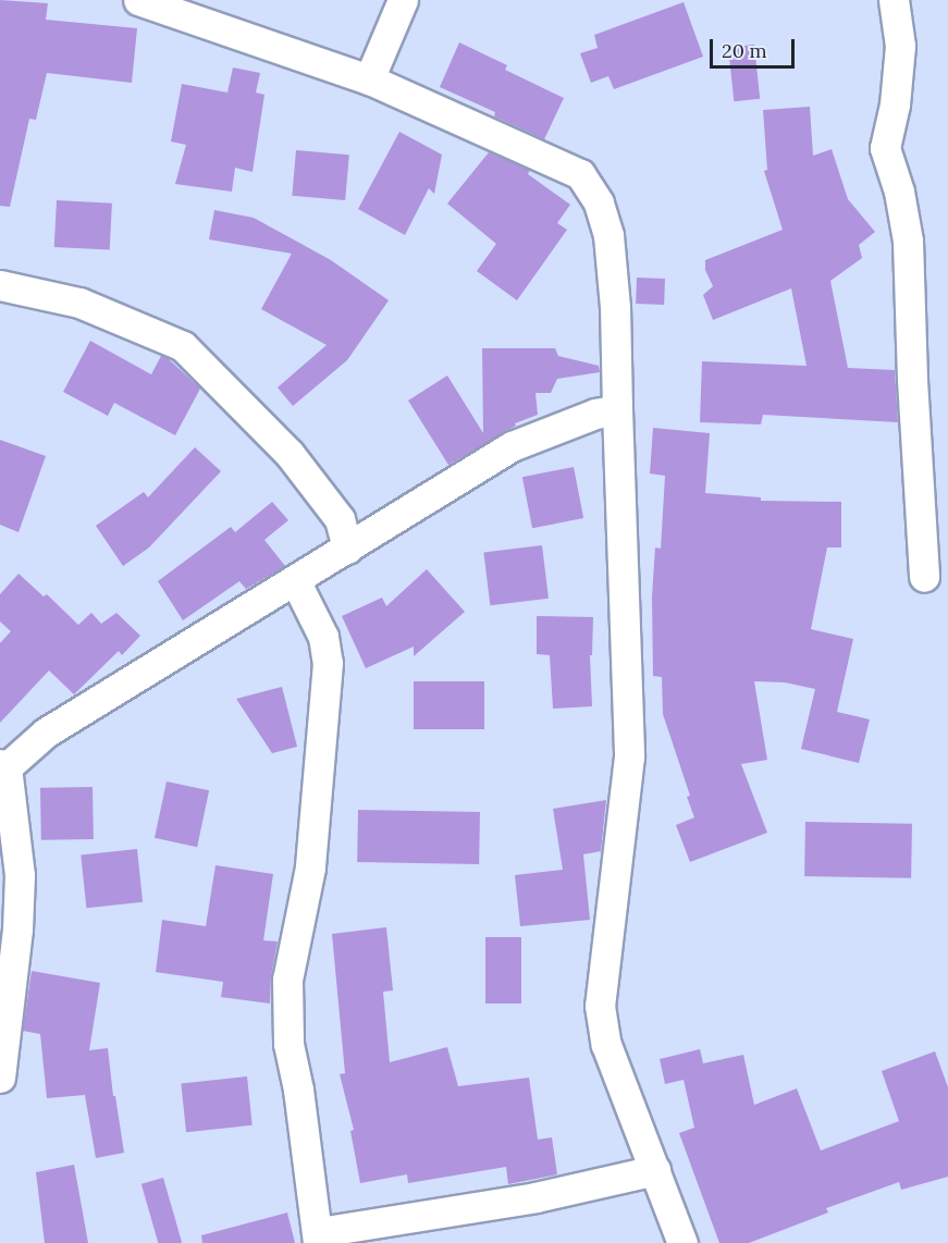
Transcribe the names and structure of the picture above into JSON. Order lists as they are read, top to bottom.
{
  "scale_bar": "20 m"
}
